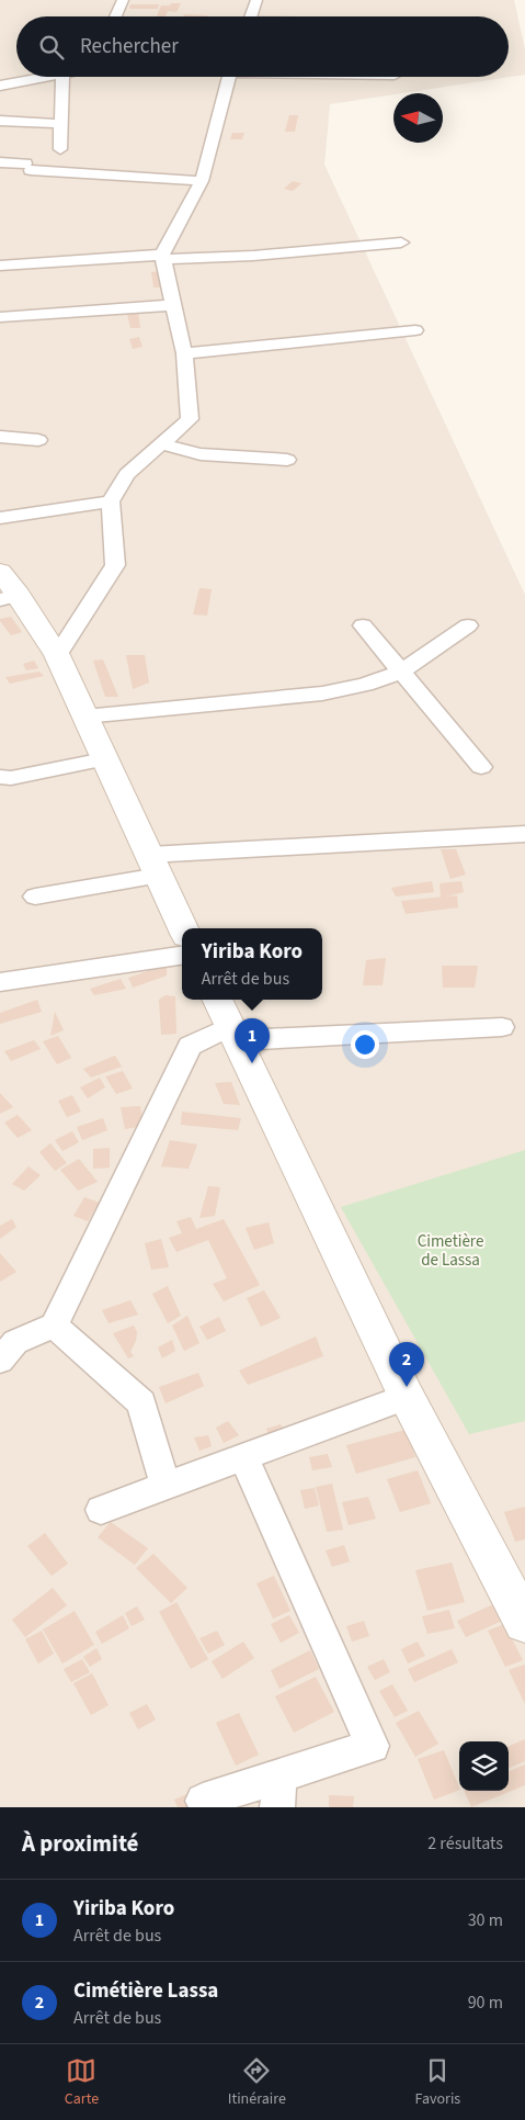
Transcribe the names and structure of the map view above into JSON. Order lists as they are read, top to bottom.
{
  "parks": ["Cimetière de Lassa"],
  "north": "left",
  "page": {
    "search": "Rechercher",
    "popup": ["Yiriba Koro", "Arrêt de bus"],
    "pins": ["1", "2"],
    "heading": ["À proximité", "2 résultats"],
    "list": [
      {
        "mark": "1",
        "name": "Yiriba Koro",
        "note": "Arrêt de bus",
        "value": "30 m"
      },
      {
        "mark": "2",
        "name": "Cimétière Lassa",
        "note": "Arrêt de bus",
        "value": "90 m"
      }
    ],
    "nav": ["Carte", "Itinéraire", "Favoris"]
  }
}
